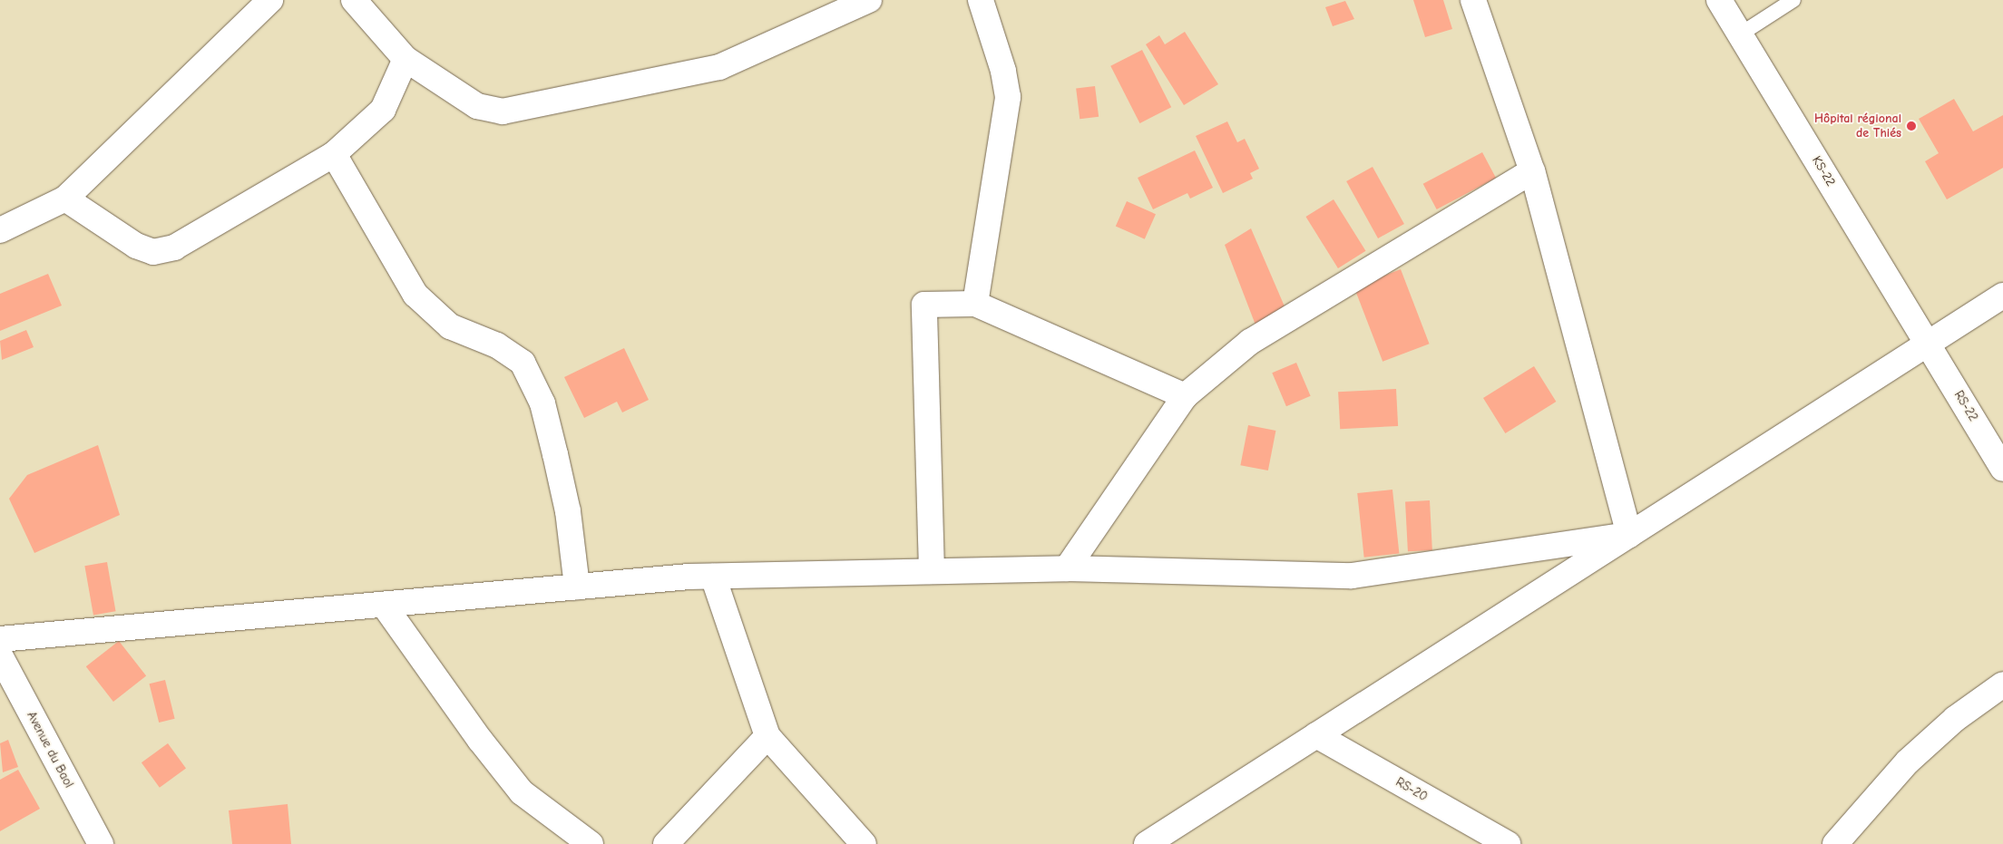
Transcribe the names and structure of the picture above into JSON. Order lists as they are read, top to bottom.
{
  "streets": {
    "street": [
      "KS-22",
      "RS-22",
      "Avenue du Baol",
      "RS-20"
    ]
  },
  "crossings": [
    ["KS-22", "RS-22"]
  ],
  "places": ["Hôpital régional de Thiés"]
}
